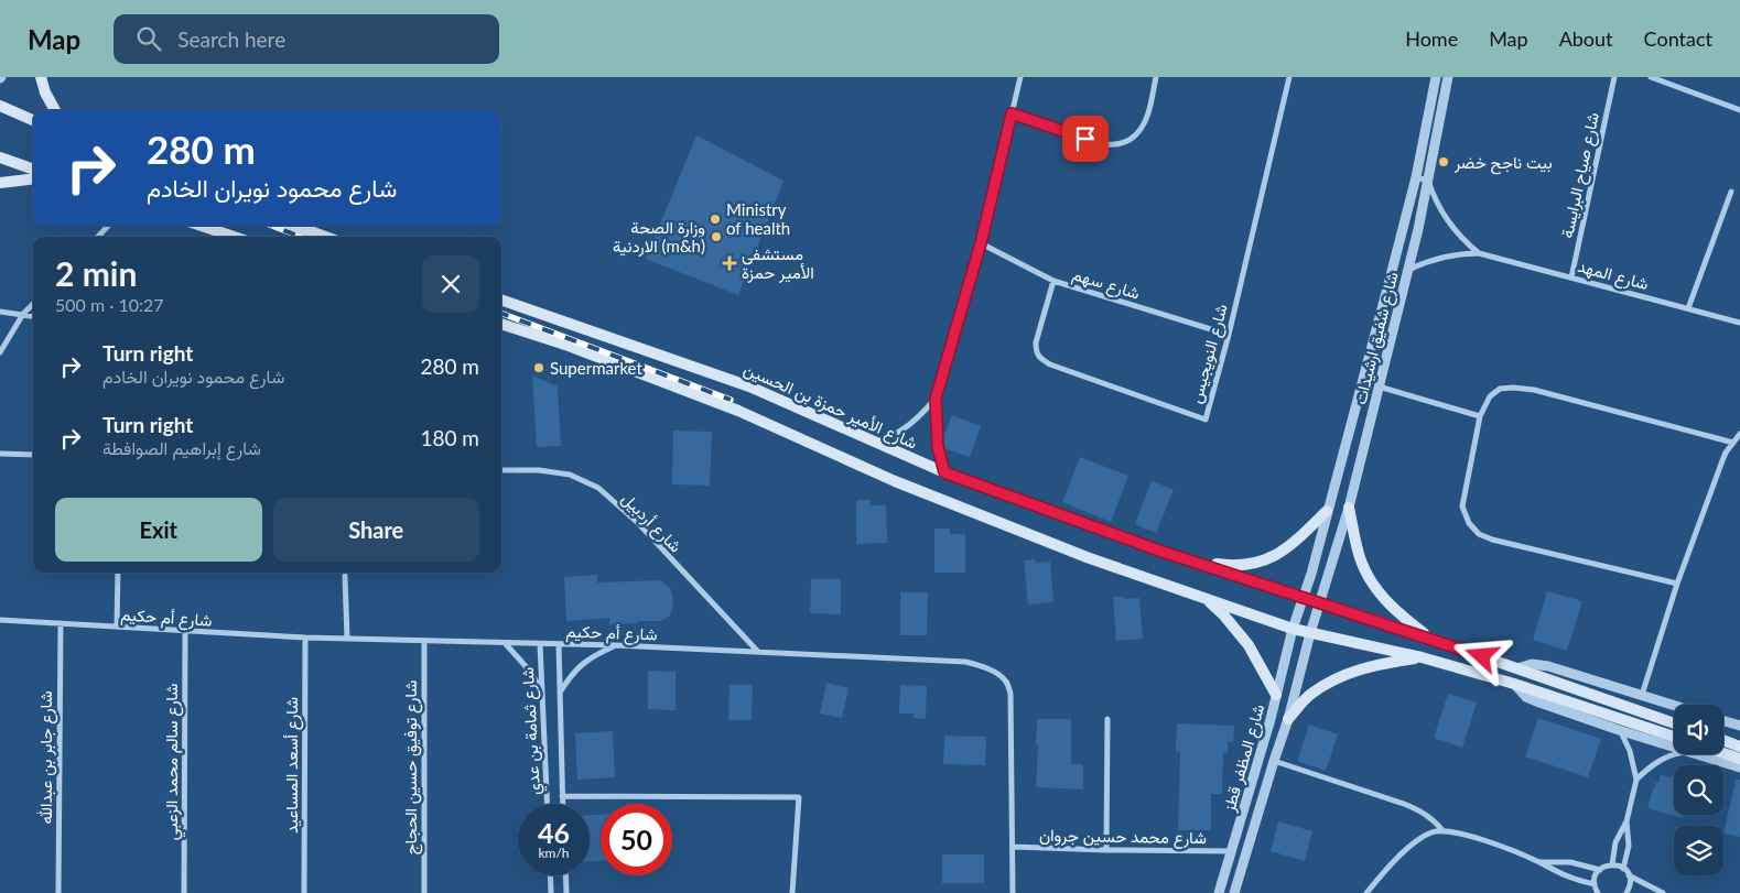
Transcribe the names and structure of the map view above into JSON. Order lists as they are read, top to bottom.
{
  "streets": {
    "main road": ["شارع الأمير حمزة بن الحسين"],
    "street": [
      "شارع صياح البرايسة",
      "شارع المهد",
      "شارع سهم",
      "شارع شفيق ارشيدات",
      "شارع النويجيس",
      "شارع أردبيل",
      "شارع أم حكيم",
      "شارع ثمامة بن عدي",
      "شارع جابر بن عبدالله",
      "شارع المظفر قطز",
      "شارع سالم محمد الزعبي",
      "شارع أسعد المساعيد",
      "شارع توفيق حسين الحجاج",
      "شارع محمد حسين جروان"
    ]
  },
  "crossings": [
    ["شارع صياح البرايسة", "شارع المهد"],
    ["شارع المهد", "شارع شفيق ارشيدات"],
    ["شارع سهم", "شارع النويجيس"],
    ["شارع شفيق ارشيدات", "شارع الأمير حمزة بن الحسين"],
    ["شارع شفيق ارشيدات", "شارع المظفر قطز"],
    ["شارع الأمير حمزة بن الحسين", "شارع المظفر قطز"],
    ["شارع أردبيل", "شارع أم حكيم"],
    ["شارع أم حكيم", "شارع ثمامة بن عدي"],
    ["شارع أم حكيم", "شارع جابر بن عبدالله"],
    ["شارع أم حكيم", "شارع سالم محمد الزعبي"],
    ["شارع أم حكيم", "شارع أسعد المساعيد"],
    ["شارع أم حكيم", "شارع توفيق حسين الحجاج"],
    ["شارع أم حكيم", "شارع محمد حسين جروان"],
    ["شارع المظفر قطز", "شارع محمد حسين جروان"]
  ],
  "places": {
    "other": [
      "بيت ناجح خضر",
      "Ministry of health",
      "وزارة الصحة الاردنية (m&h)",
      "Supermarket"
    ],
    "health": ["مستشفى الأمير حمزة"]
  },
  "page": {
    "header": "Map",
    "search": "Search here",
    "nav": [
      "Home",
      "Map",
      "About",
      "Contact"
    ],
    "turn": ["280 m", "شارع محمود نويران الخادم"],
    "heading": ["2 min", "500 m · 10:27"],
    "list": [
      {
        "name": "Turn right",
        "note": "شارع محمود نويران الخادم",
        "value": "280 m"
      },
      {
        "name": "Turn right",
        "note": "شارع إبراهيم الصوافطة",
        "value": "180 m"
      }
    ],
    "buttons": ["Exit", "Share"],
    "speed": "46 km/h",
    "limit": "50"
  }
}
